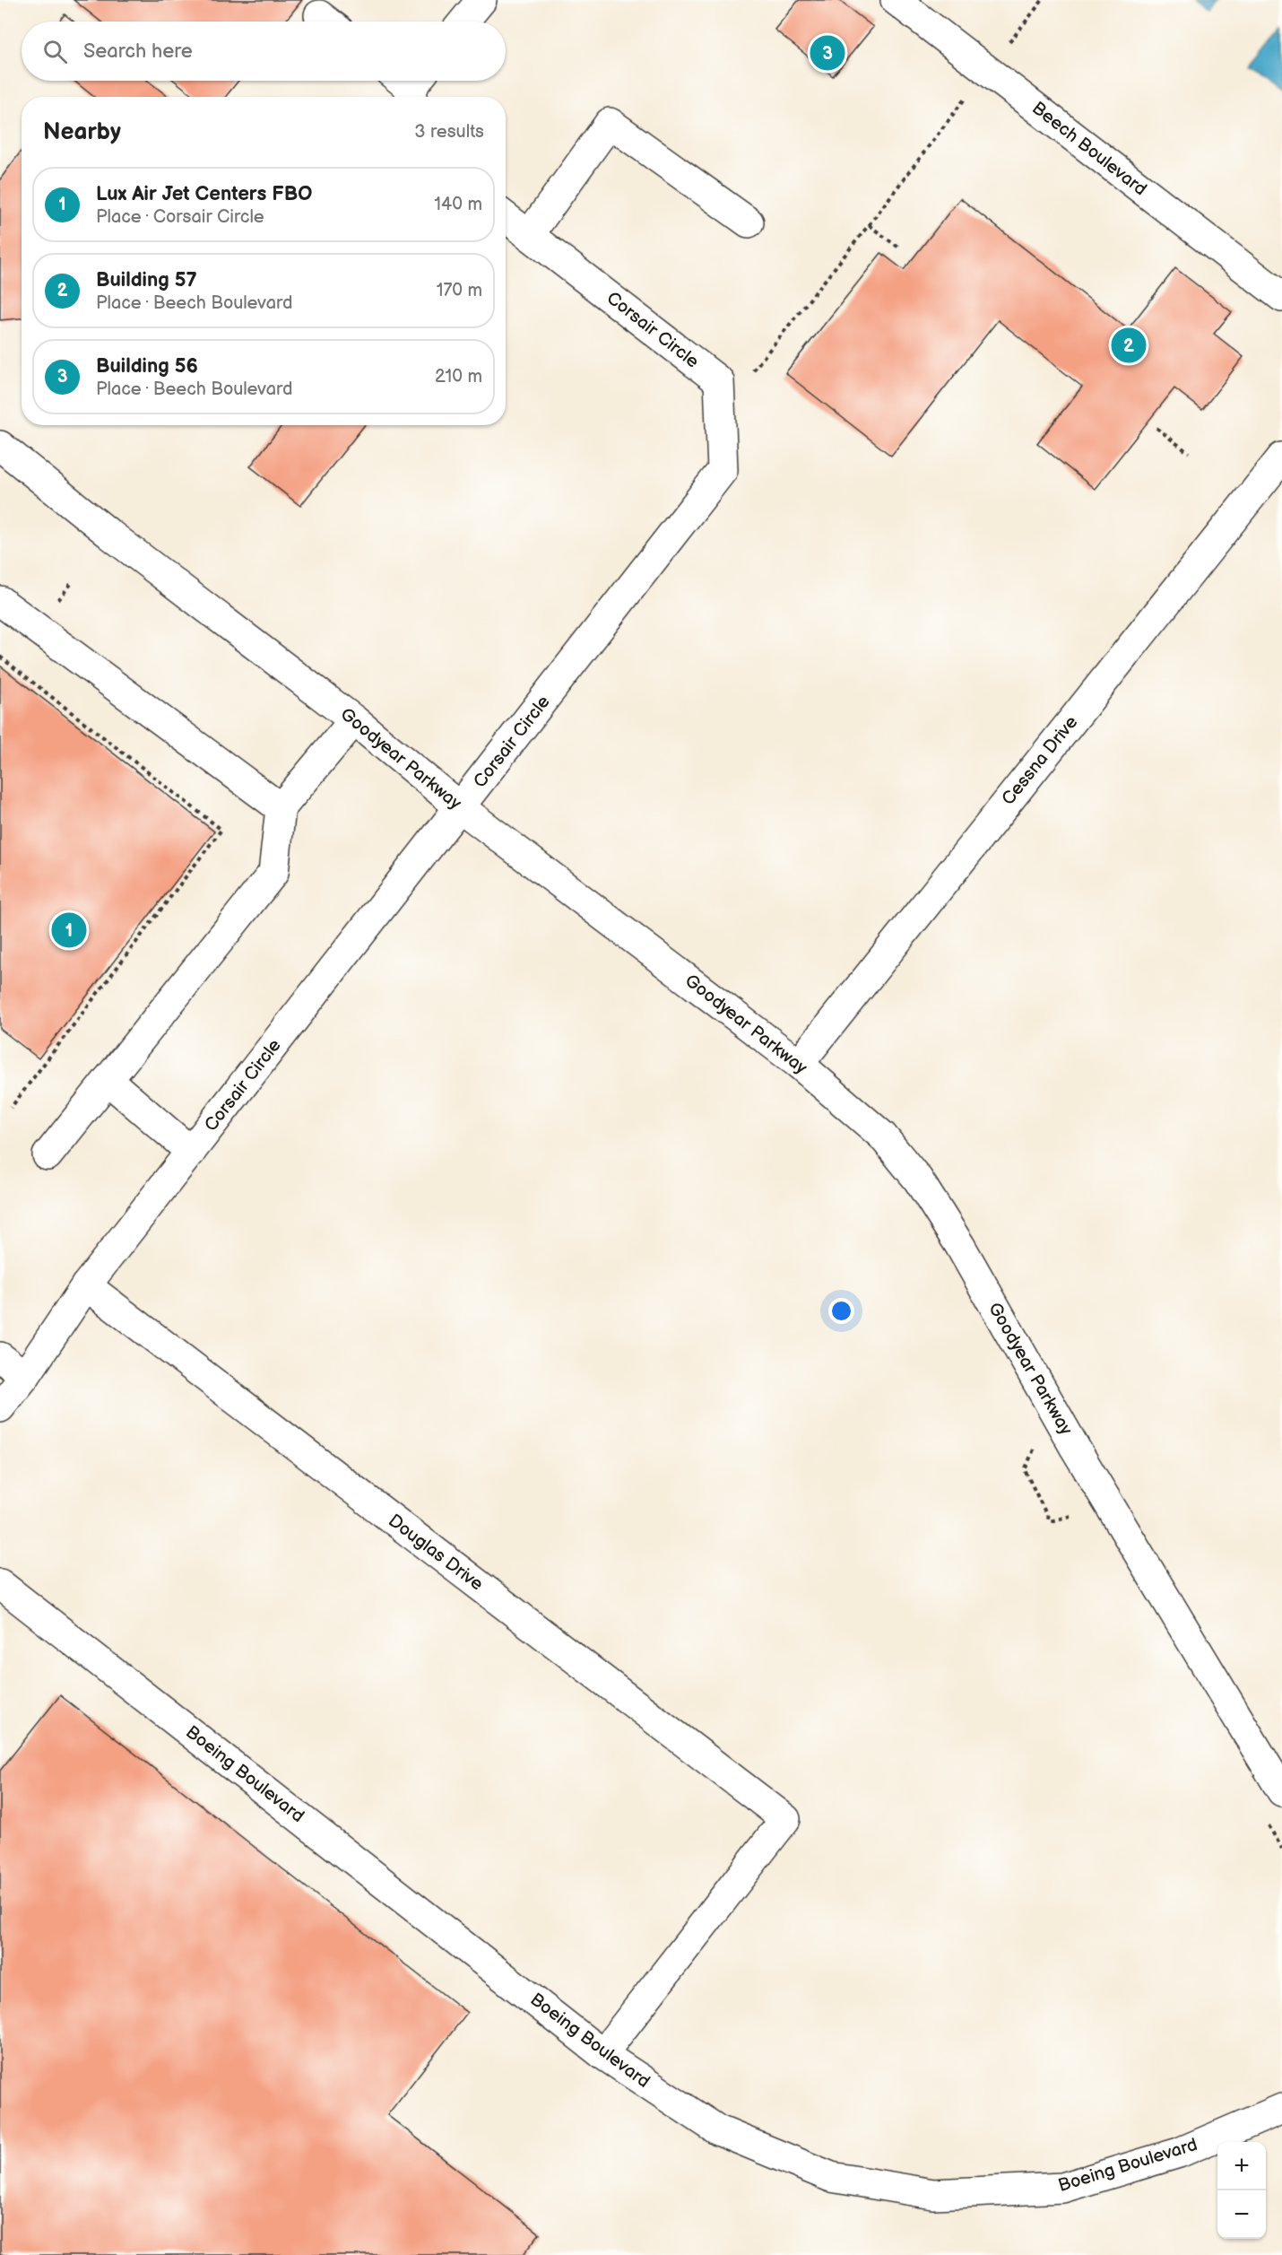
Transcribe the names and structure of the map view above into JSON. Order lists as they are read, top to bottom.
{
  "streets": {
    "street": [
      "Beech Boulevard",
      "Corsair Circle",
      "Goodyear Parkway",
      "Cessna Drive",
      "Douglas Drive",
      "Boeing Boulevard"
    ]
  },
  "crossings": [
    ["Corsair Circle", "Goodyear Parkway"],
    ["Corsair Circle", "Douglas Drive"],
    ["Goodyear Parkway", "Cessna Drive"],
    ["Douglas Drive", "Boeing Boulevard"]
  ],
  "page": {
    "search": "Search here",
    "pins": ["3", "2", "1"],
    "heading": ["Nearby", "3 results"],
    "list": [
      {
        "mark": "1",
        "name": "Lux Air Jet Centers FBO",
        "note": "Place · Corsair Circle",
        "value": "140 m"
      },
      {
        "mark": "2",
        "name": "Building 57",
        "note": "Place · Beech Boulevard",
        "value": "170 m"
      },
      {
        "mark": "3",
        "name": "Building 56",
        "note": "Place · Beech Boulevard",
        "value": "210 m"
      }
    ],
    "map_buttons": ["+", "−"]
  }
}
